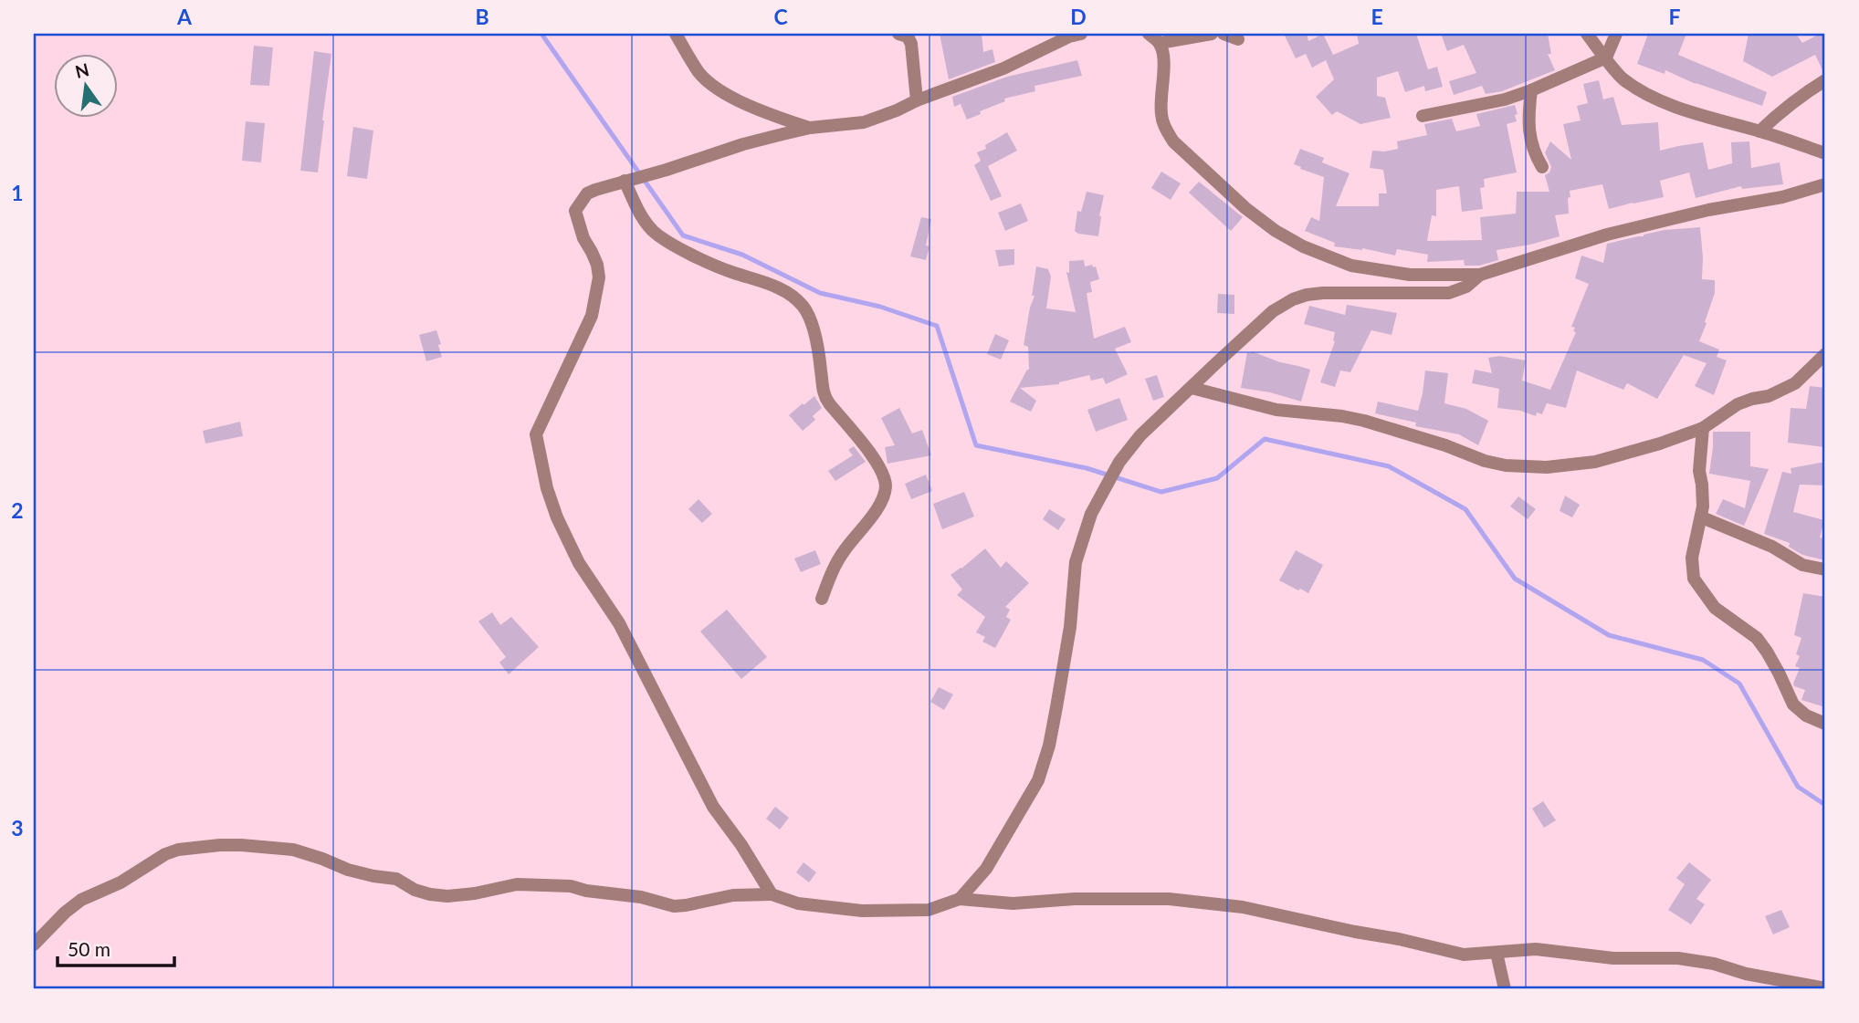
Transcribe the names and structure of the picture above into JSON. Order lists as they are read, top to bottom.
{
  "scale_bar": "50 m",
  "north": "top",
  "grid": {
    "columns": [
      "A",
      "B",
      "C",
      "D",
      "E",
      "F"
    ],
    "rows": ["1", "2", "3"]
  }
}
